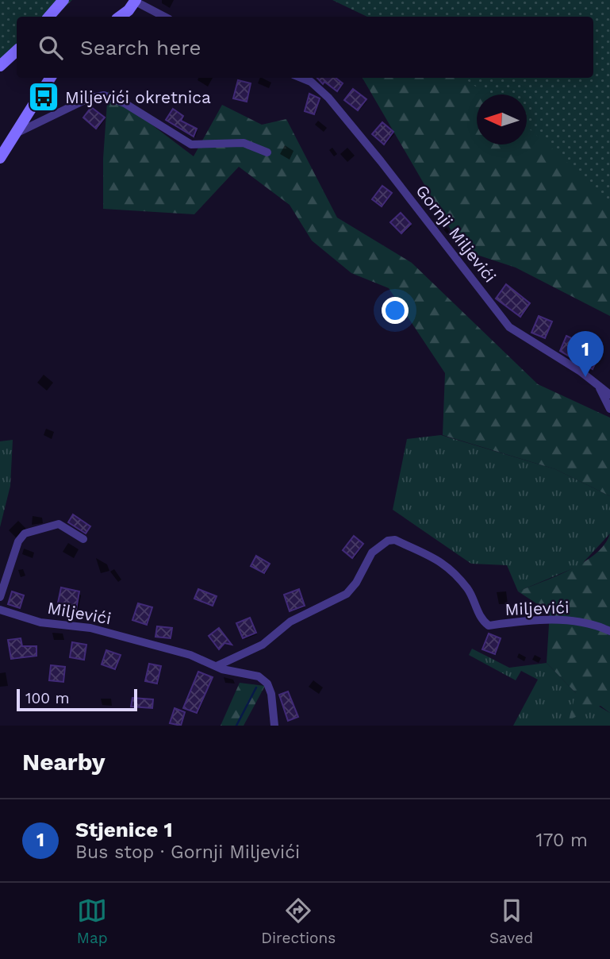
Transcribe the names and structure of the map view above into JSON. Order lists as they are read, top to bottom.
{
  "streets": {
    "street": ["Gornji Miljevići", "Miljevići"]
  },
  "places": {
    "bus stop": ["Miljevići okretnica"]
  },
  "scale_bar": "100 m",
  "north": "left",
  "page": {
    "search": "Search here",
    "pins": "1",
    "scale": "100 m",
    "heading": "Nearby",
    "list": [
      {
        "mark": "1",
        "name": "Stjenice 1",
        "note": "Bus stop · Gornji Miljevići",
        "value": "170 m"
      }
    ],
    "nav": ["Map", "Directions", "Saved"]
  }
}
